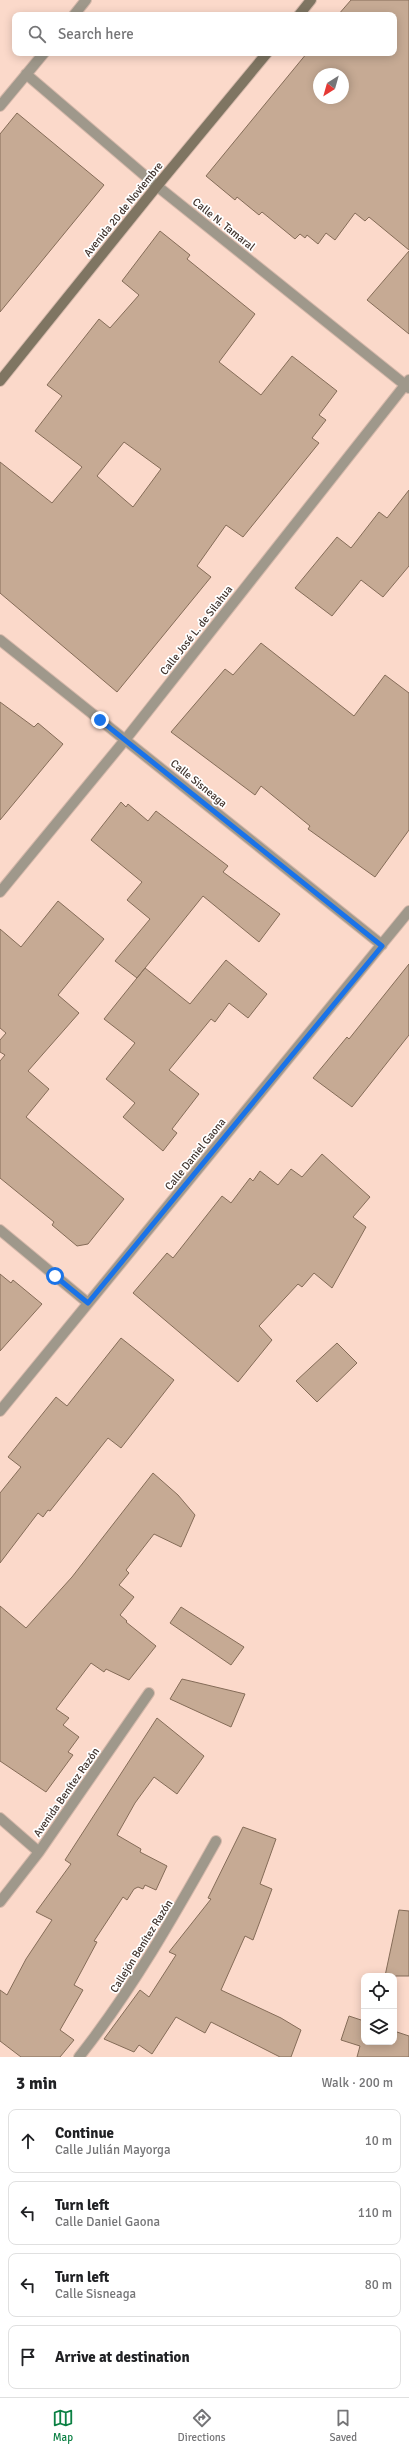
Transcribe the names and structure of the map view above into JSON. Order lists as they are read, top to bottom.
{
  "streets": {
    "street": [
      "Avenida 20 de Noviembre",
      "Calle N. Tamaral",
      "Calle José L. de Silahua",
      "Calle Sisneaga",
      "Calle Daniel Gaona",
      "Avenida Benítez Razón",
      "Callejón Benítez Razón"
    ]
  },
  "crossings": [
    ["Avenida 20 de Noviembre", "Calle N. Tamaral"],
    ["Calle N. Tamaral", "Calle José L. de Silahua"],
    ["Calle José L. de Silahua", "Calle Sisneaga"],
    ["Calle Sisneaga", "Calle Daniel Gaona"]
  ],
  "north": "bottom left",
  "page": {
    "search": "Search here",
    "heading": ["3 min", "Walk · 200 m"],
    "list": [
      ["Continue", "Calle Julián Mayorga", "10 m"],
      ["Turn left", "Calle Daniel Gaona", "110 m"],
      ["Turn left", "Calle Sisneaga", "80 m"],
      "Arrive at destination"
    ],
    "nav": ["Map", "Directions", "Saved"]
  }
}
